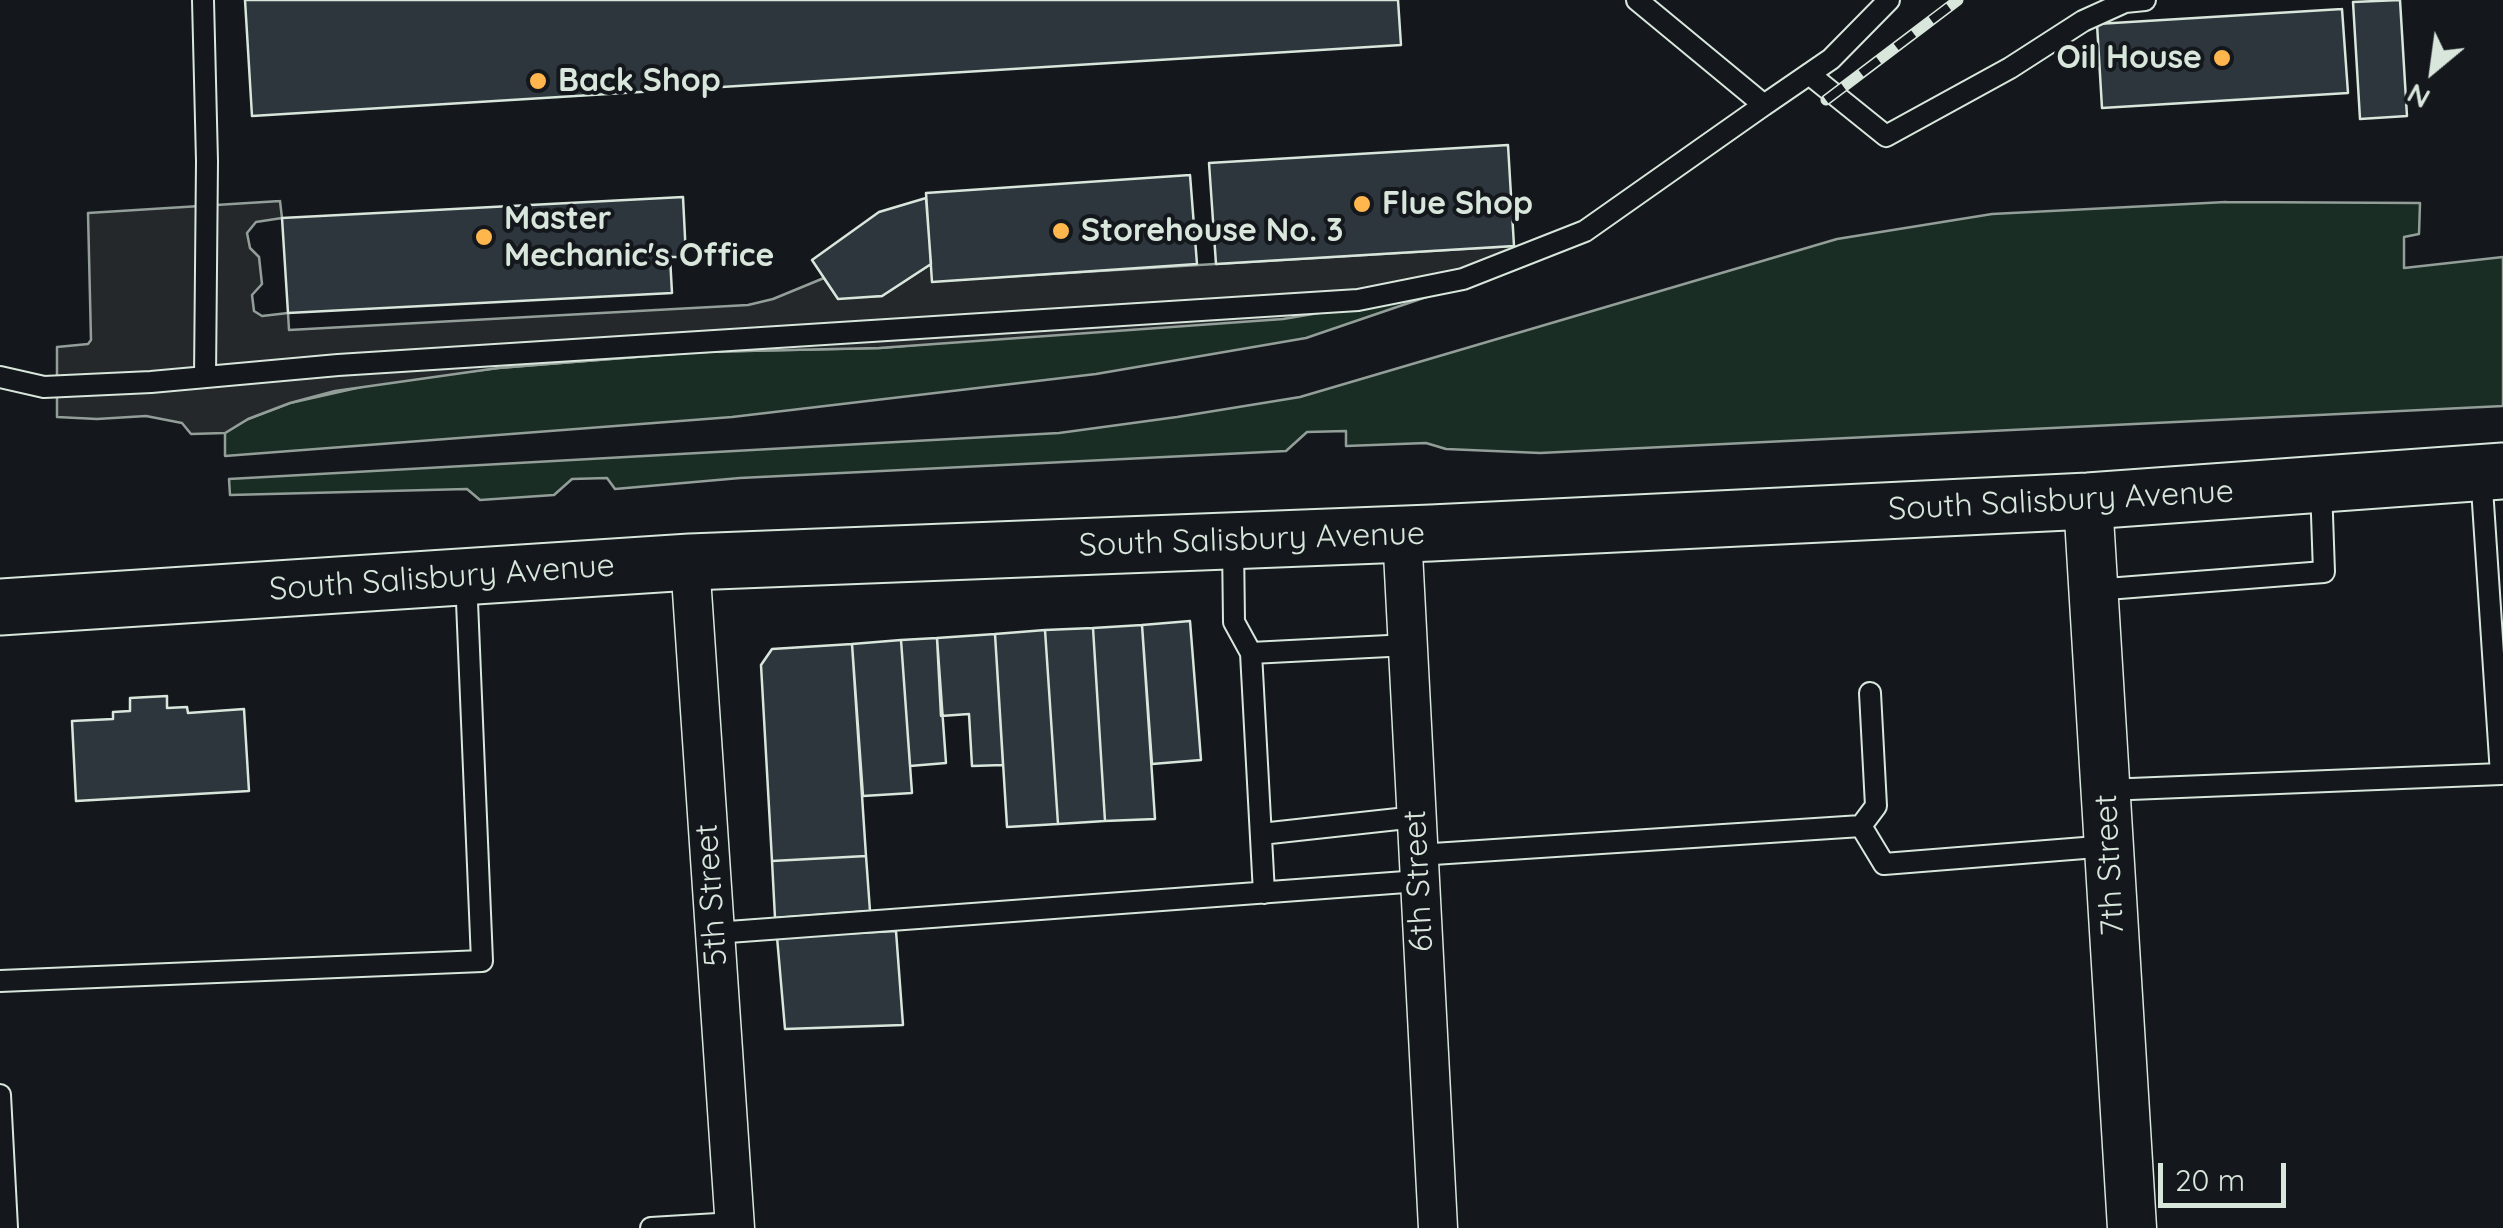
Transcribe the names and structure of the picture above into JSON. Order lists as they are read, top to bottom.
{
  "streets": {
    "main road": ["South Salisbury Avenue"],
    "street": ["7th Street", "6th Street", "5th Street"]
  },
  "crossings": [
    ["South Salisbury Avenue", "7th Street"],
    ["South Salisbury Avenue", "6th Street"],
    ["South Salisbury Avenue", "5th Street"]
  ],
  "places": [
    "Oil House",
    "Back Shop",
    "Flue Shop",
    "Storehouse No. 3",
    "Master Mechanic's Office"
  ],
  "scale_bar": "20 m",
  "north": "bottom left"
}
